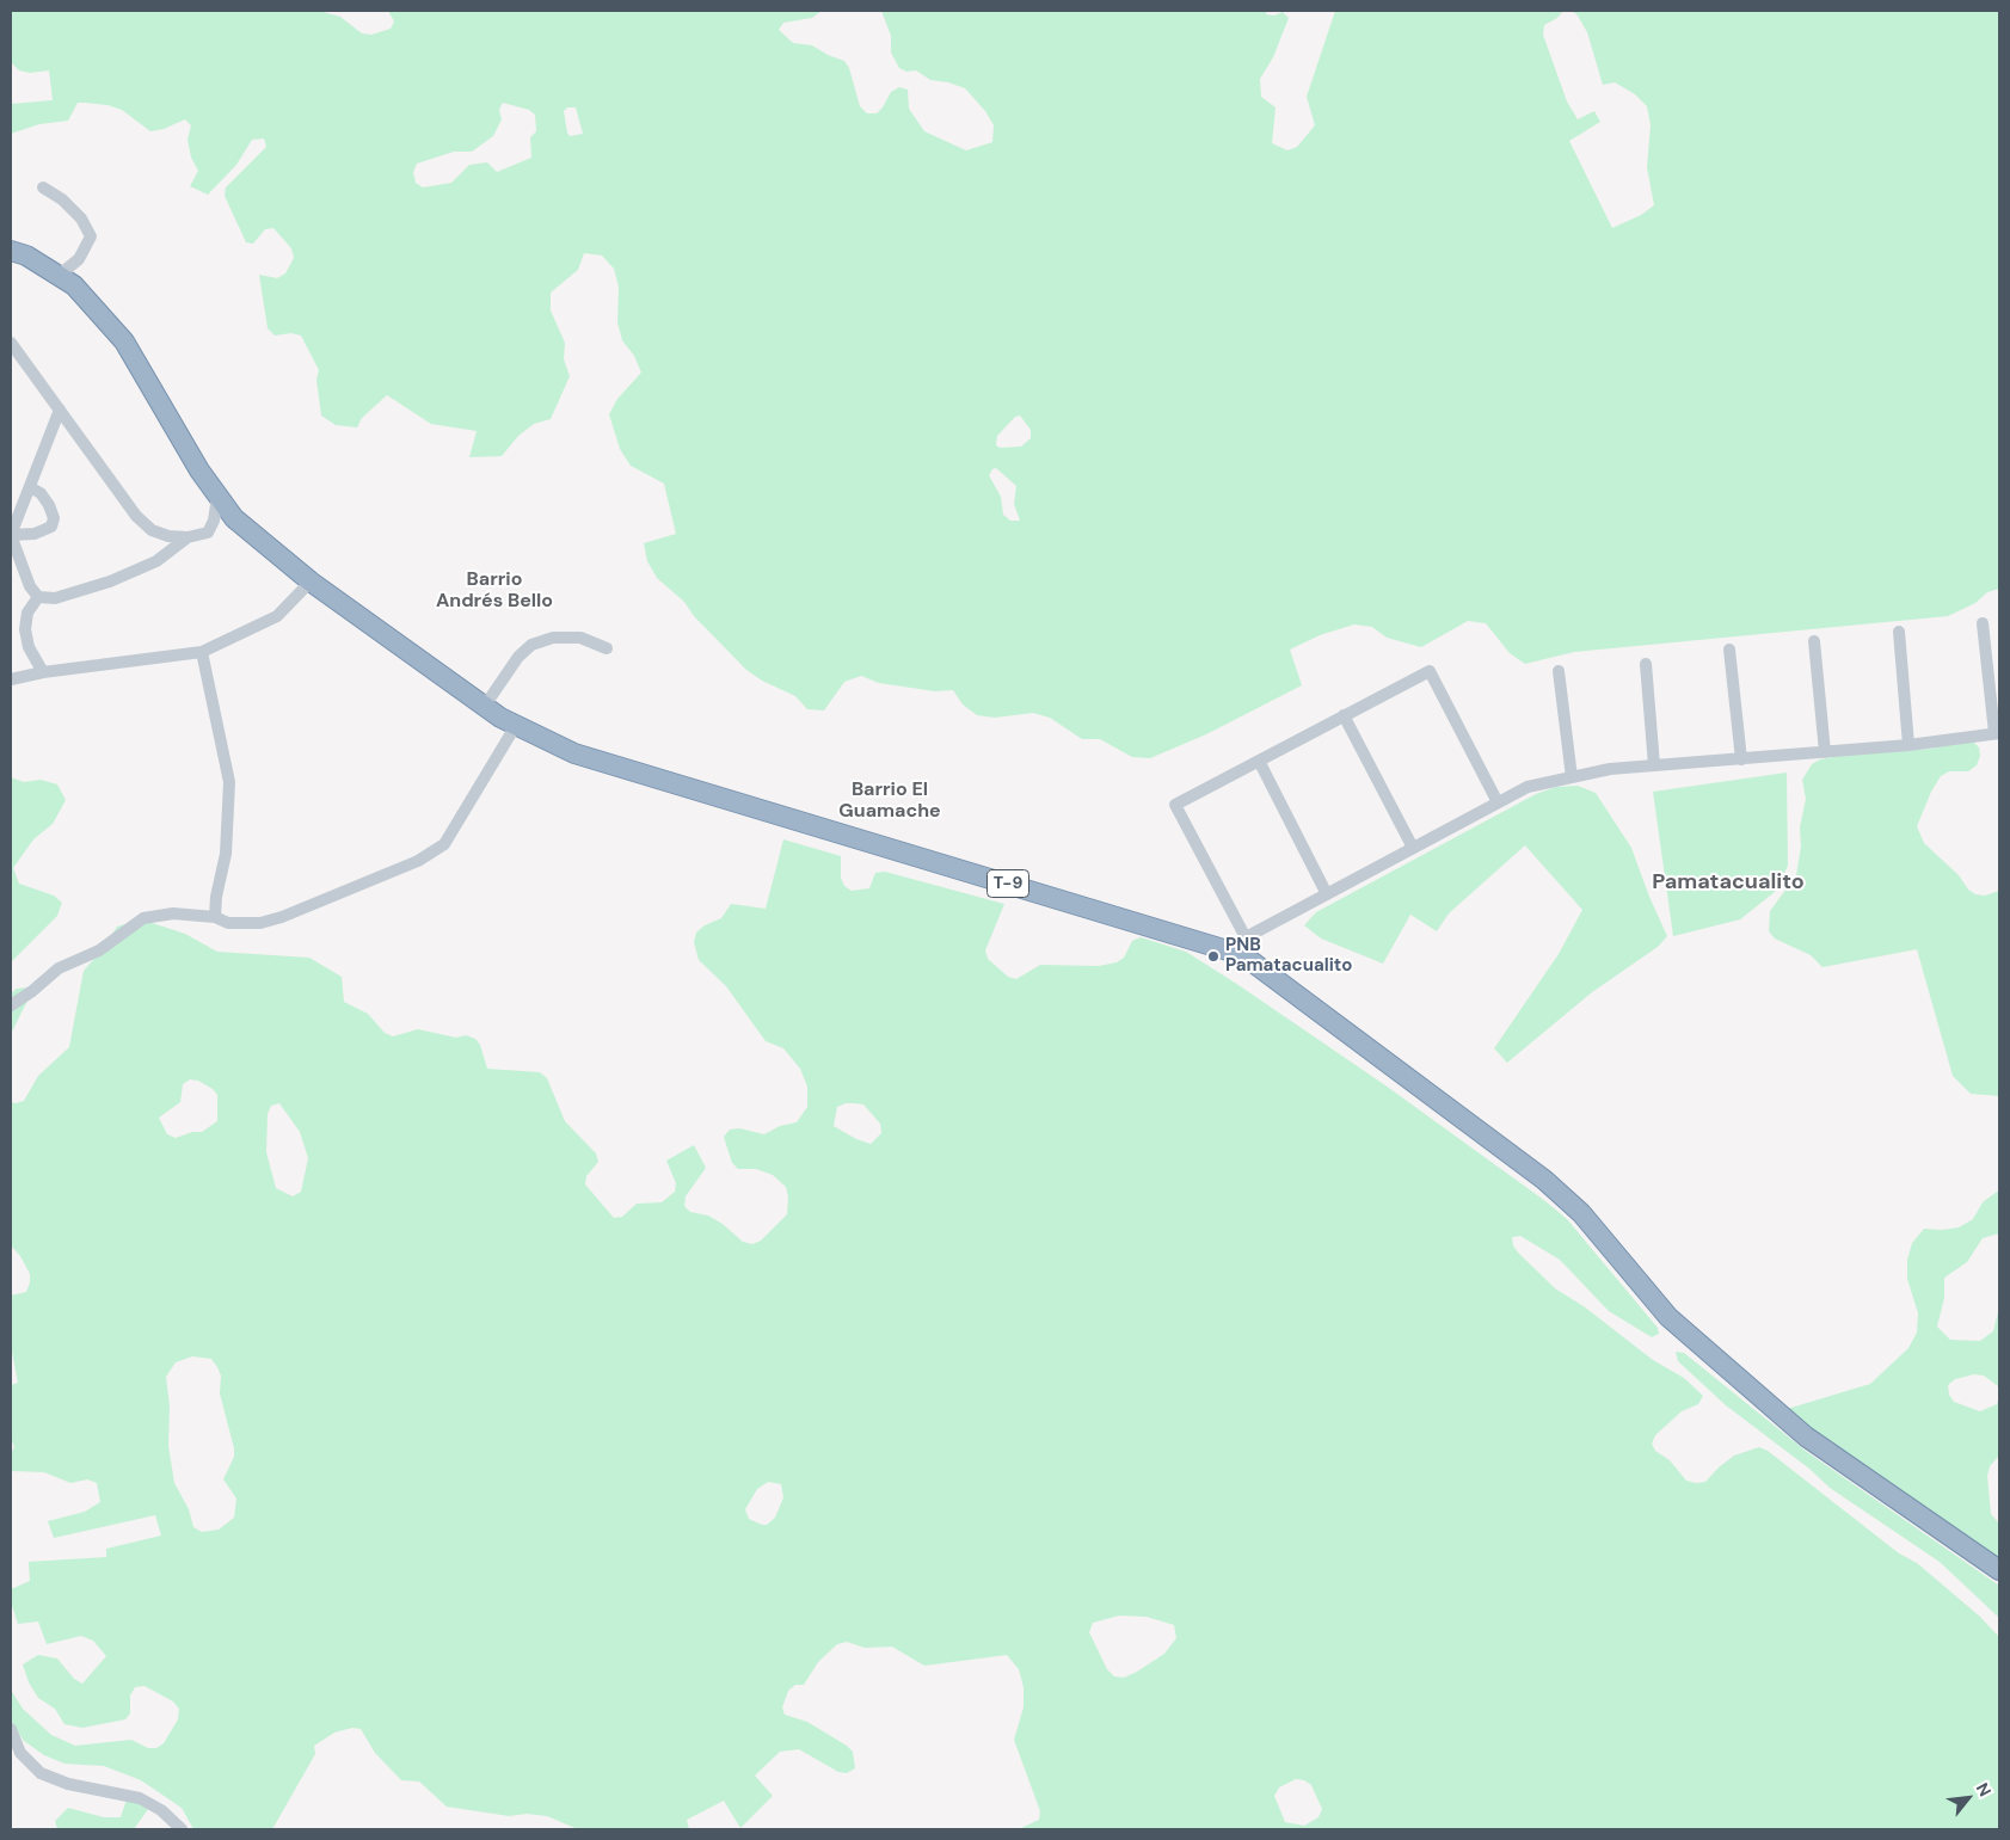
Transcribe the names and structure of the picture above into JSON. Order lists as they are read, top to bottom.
{
  "streets": {
    "highway": ["T-9"]
  },
  "districts": ["Barrio Andrés Bello", "Barrio El Guamache", "Pamatacualito"],
  "places": ["PNB Pamatacualito"],
  "north": "top right"
}
